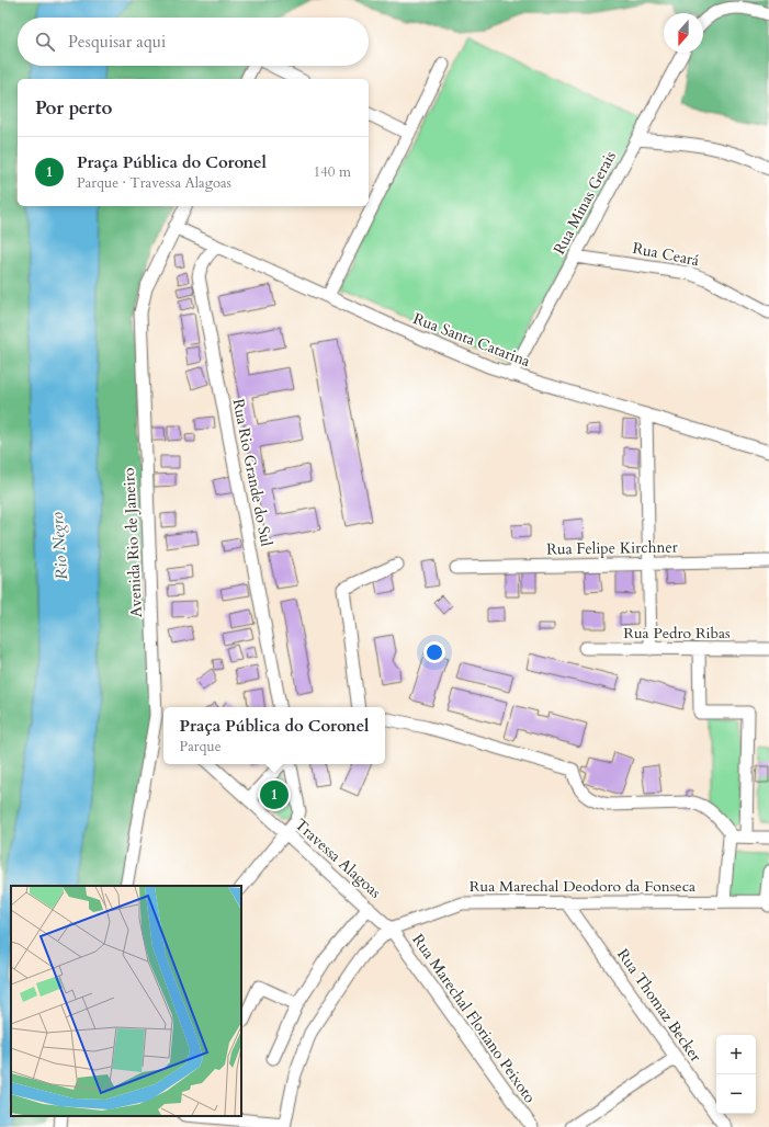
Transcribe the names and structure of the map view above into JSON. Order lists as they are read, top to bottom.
{
  "streets": {
    "street": [
      "Rua Minas Gerais",
      "Rua Ceará",
      "Rua Santa Catarina",
      "Rua Rio Grande do Sul",
      "Avenida Rio de Janeiro",
      "Rua Felipe Kirchner",
      "Rua Pedro Ribas",
      "Travessa Alagoas",
      "Rua Marechal Deodoro da Fonseca",
      "Rua Thomaz Becker",
      "Rua Marechal Floriano Peixoto"
    ]
  },
  "crossings": [
    ["Rua Minas Gerais", "Rua Ceará"],
    ["Rua Minas Gerais", "Rua Santa Catarina"],
    ["Rua Santa Catarina", "Rua Rio Grande do Sul"],
    ["Rua Santa Catarina", "Avenida Rio de Janeiro"],
    ["Travessa Alagoas", "Rua Marechal Deodoro da Fonseca"],
    ["Travessa Alagoas", "Rua Marechal Floriano Peixoto"],
    ["Rua Marechal Deodoro da Fonseca", "Rua Thomaz Becker"],
    ["Rua Marechal Deodoro da Fonseca", "Rua Marechal Floriano Peixoto"]
  ],
  "water": ["Rio Negro"],
  "north": "bottom",
  "page": {
    "search": "Pesquisar aqui",
    "heading": "Por perto",
    "list": [
      {
        "mark": "1",
        "name": "Praça Pública do Coronel",
        "note": "Parque · Travessa Alagoas",
        "value": "140 m"
      }
    ],
    "popup": ["Praça Pública do Coronel", "Parque"],
    "pins": "1",
    "map_buttons": ["+", "−"]
  }
}
